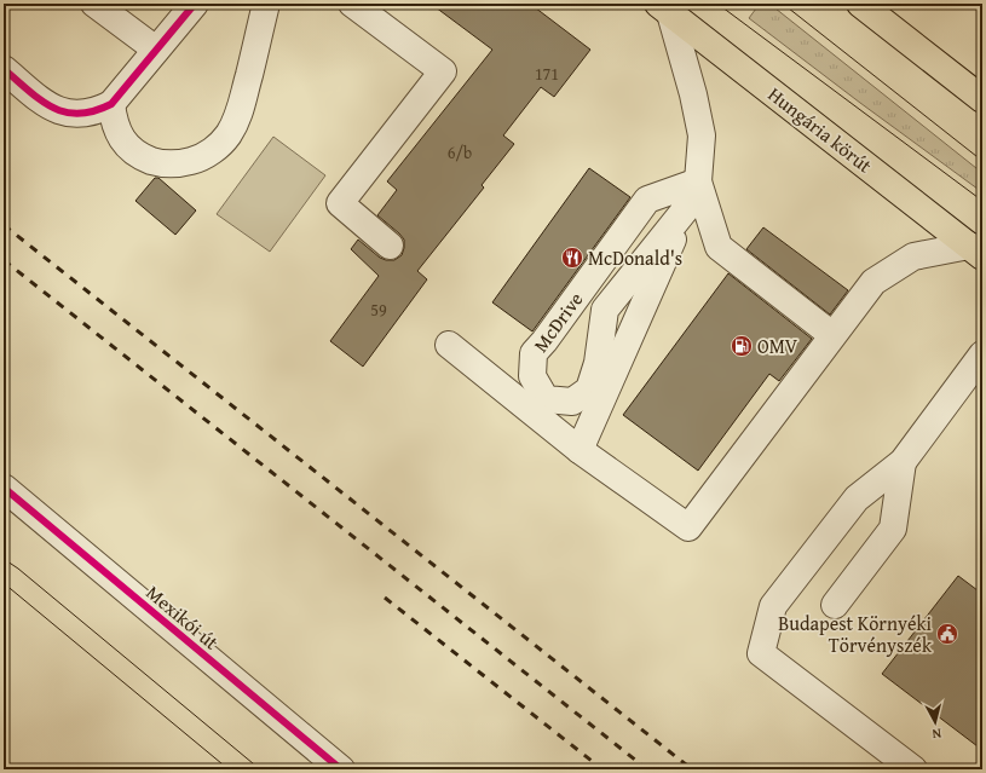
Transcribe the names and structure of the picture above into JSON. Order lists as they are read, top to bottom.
{
  "streets": {
    "main road": ["Hungária körút"],
    "street": ["McDrive", "Mexikói út"]
  },
  "places": {
    "restaurant": ["McDonald's"],
    "fuel station": ["OMV"],
    "public building": ["Budapest Környéki Törvényszék"]
  },
  "house_numbers": ["171", "6/b", "59"],
  "north": "bottom"
}
